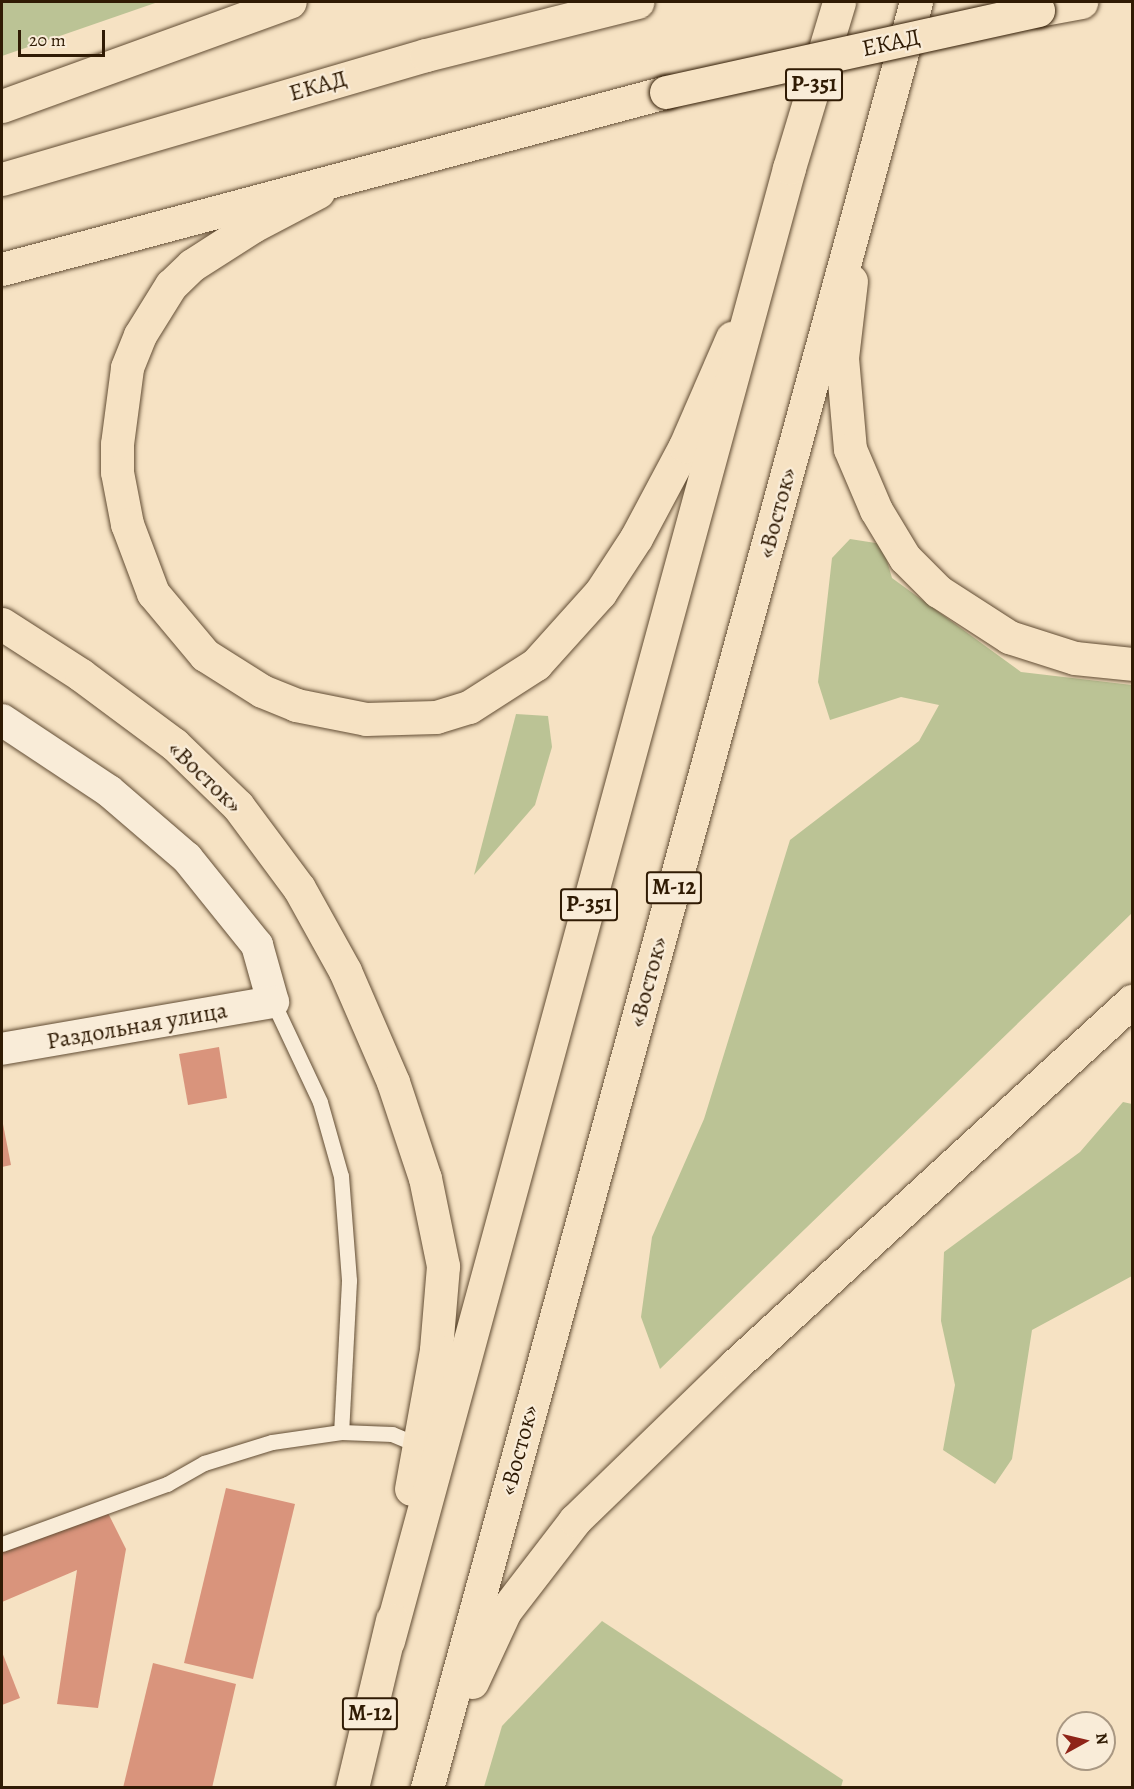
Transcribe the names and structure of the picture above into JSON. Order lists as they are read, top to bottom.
{
  "streets": {
    "main road": [
      "ЕКАД",
      "Р-351",
      "«Восток»",
      "М-12"
    ],
    "street": ["Раздольная улица"]
  },
  "crossings": [
    ["Р-351", "«Восток»"]
  ],
  "scale_bar": "20 m",
  "north": "right"
}
